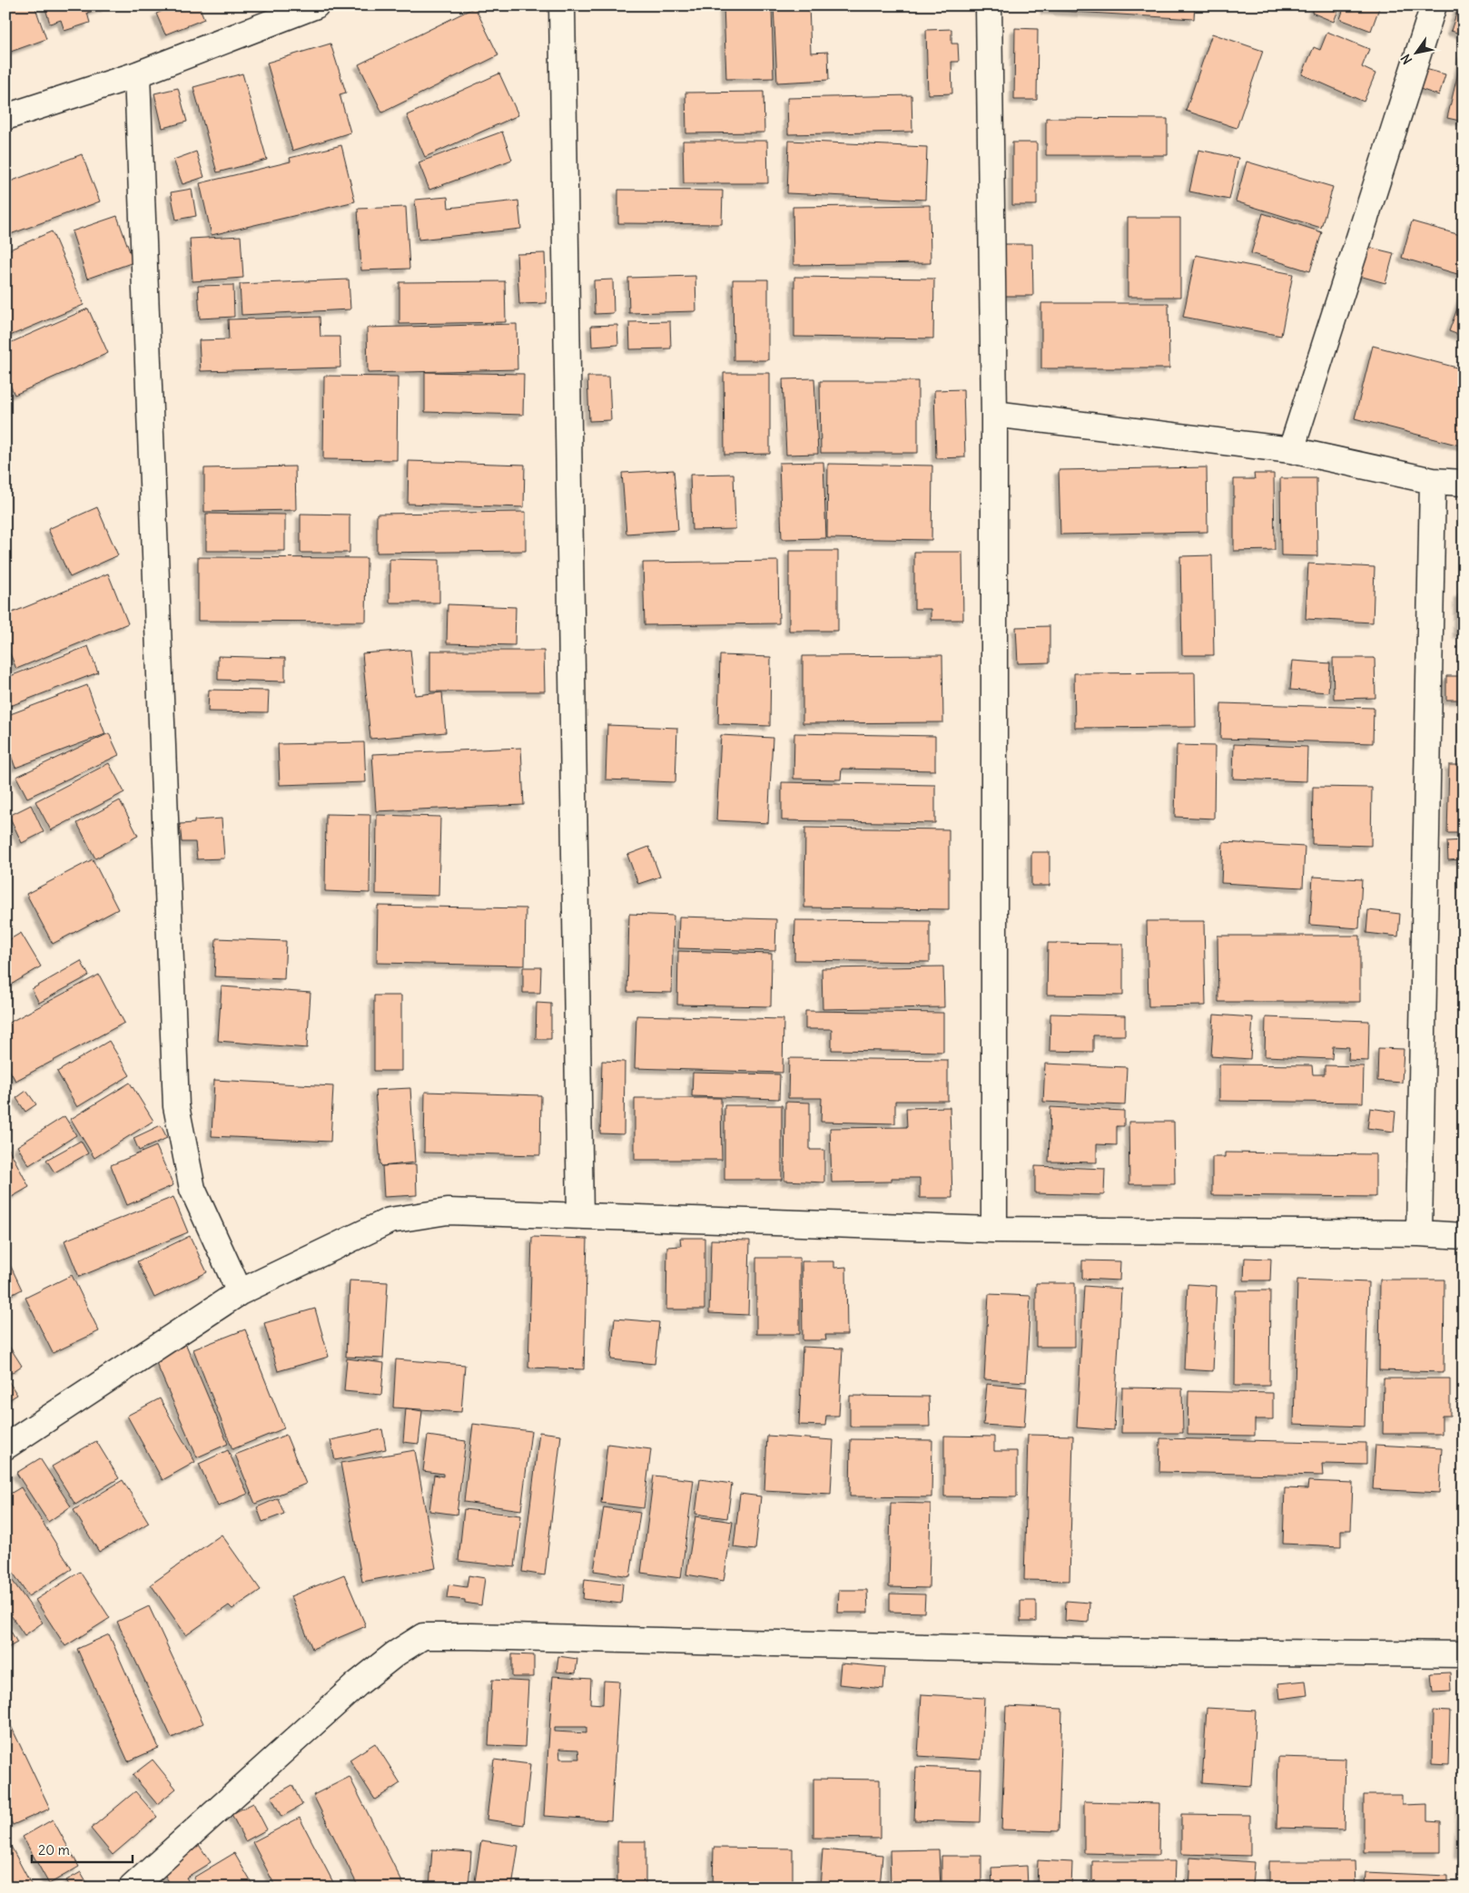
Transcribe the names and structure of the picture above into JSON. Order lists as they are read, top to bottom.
{
  "scale_bar": "20 m",
  "north": "bottom left"
}
